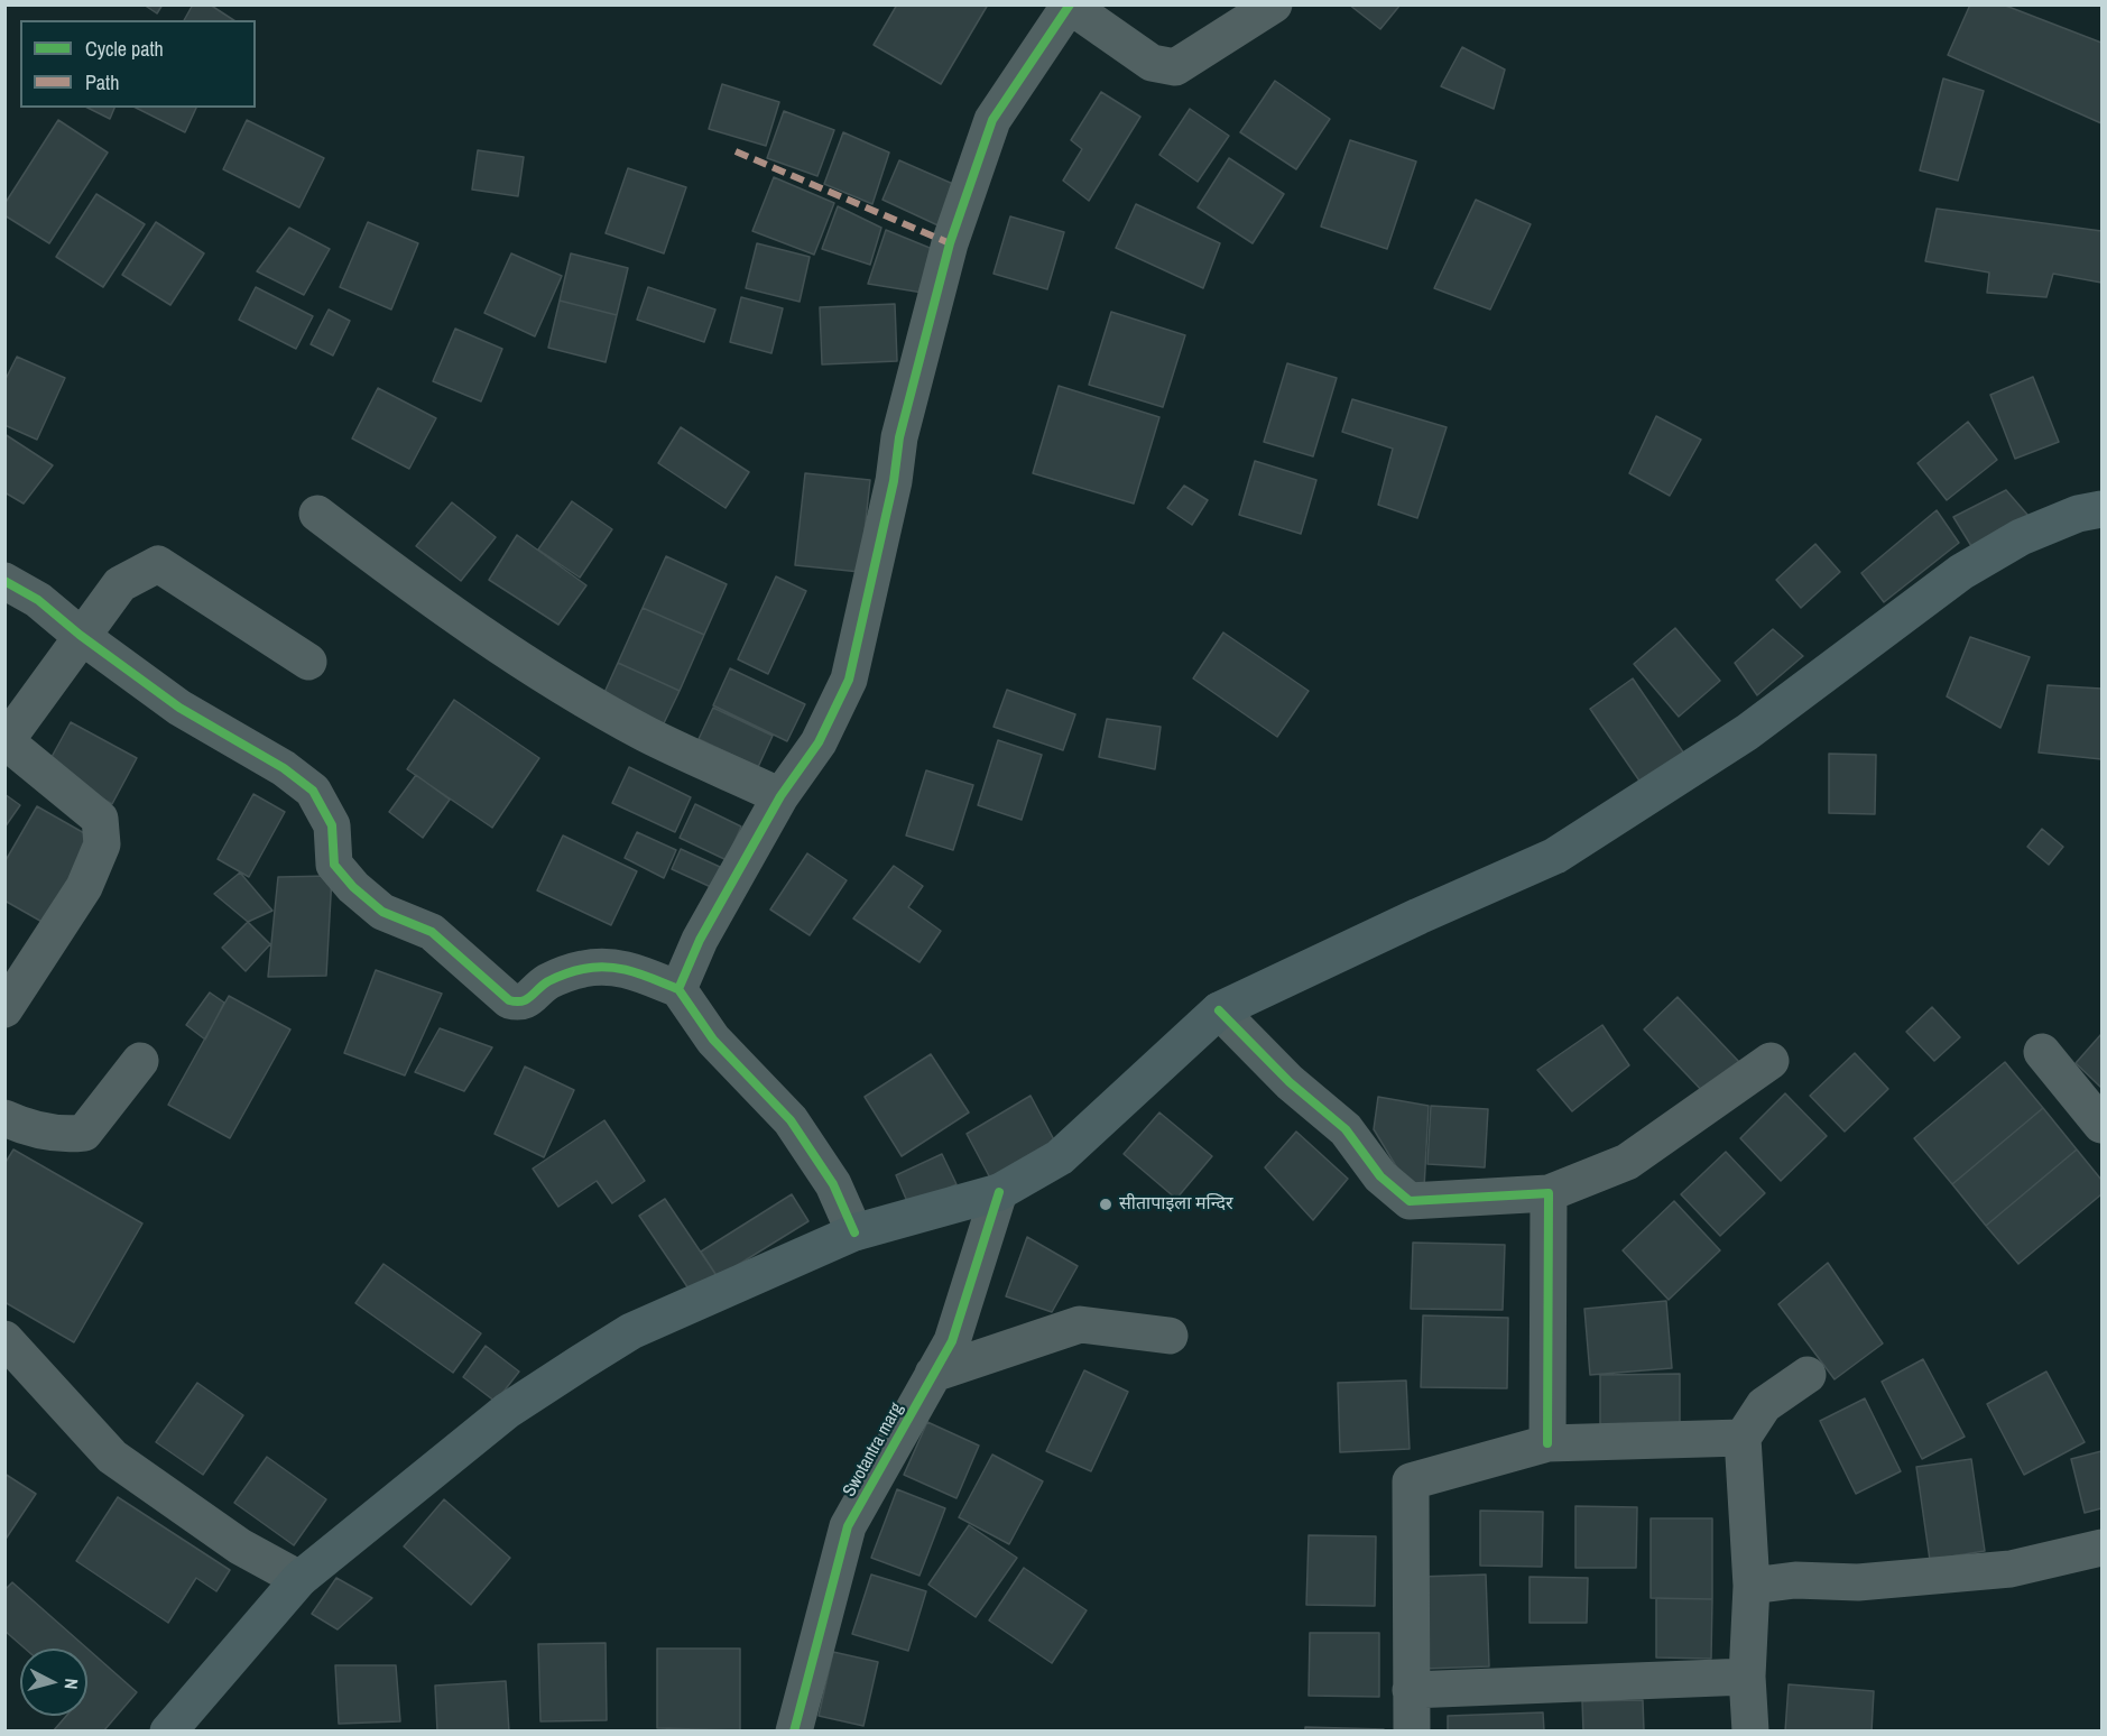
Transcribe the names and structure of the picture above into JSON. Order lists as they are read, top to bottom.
{
  "streets": {
    "street": ["Swotantra marg"]
  },
  "places": ["सीतापाइला मन्दिर"],
  "legend": ["Cycle path", "Path"],
  "north": "right"
}
